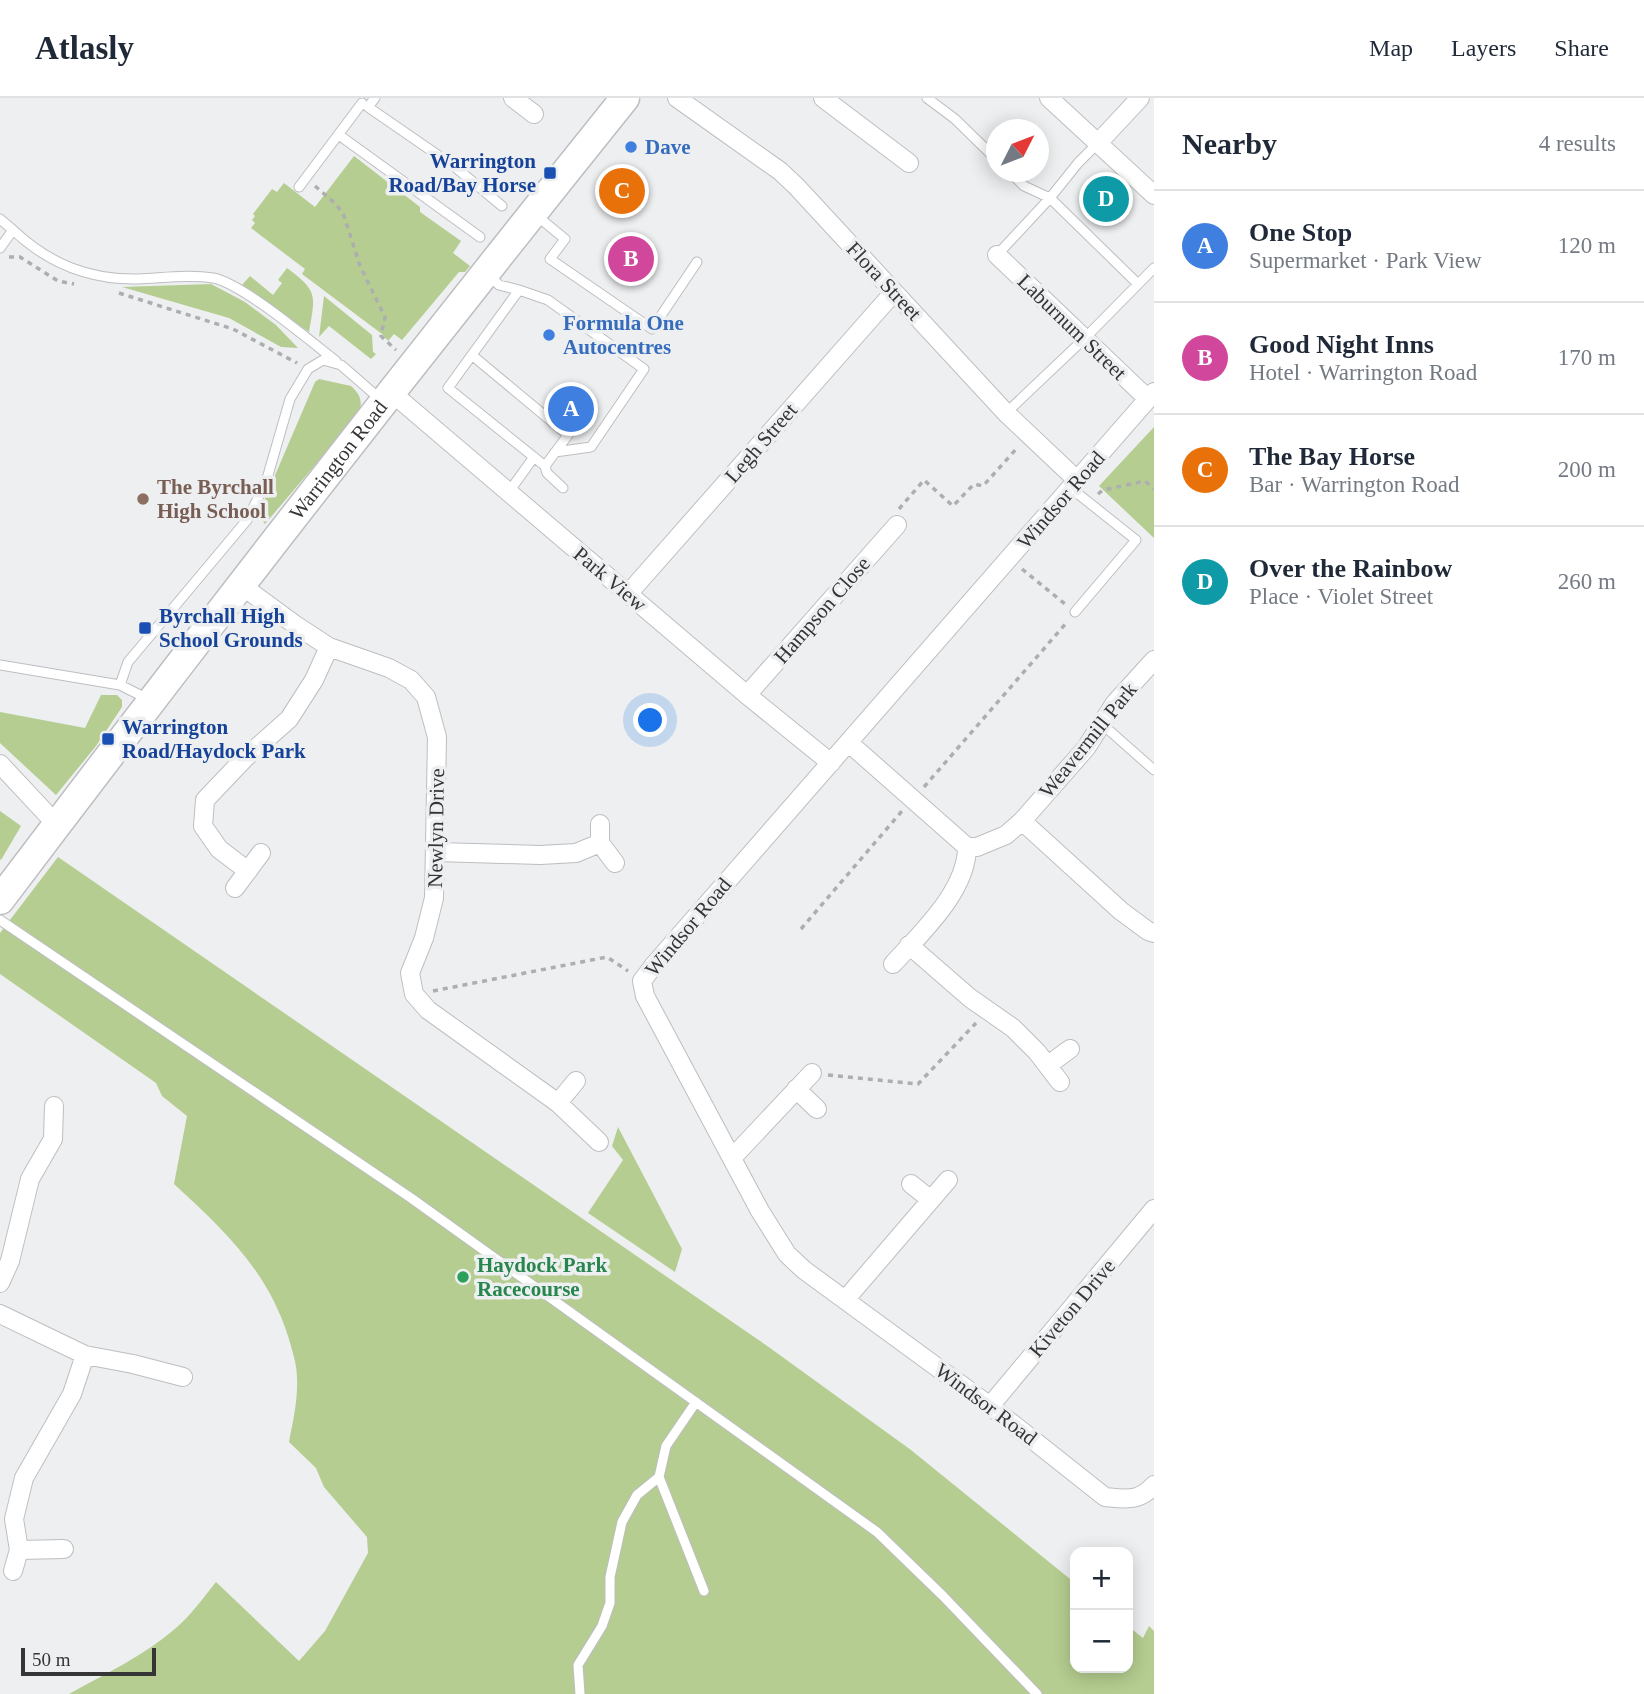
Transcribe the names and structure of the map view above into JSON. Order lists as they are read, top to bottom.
{
  "streets": {
    "main road": ["Warrington Road"],
    "street": [
      "Flora Street",
      "Laburnum Street",
      "Legh Street",
      "Windsor Road",
      "Park View",
      "Hampson Close",
      "Weavermill Park",
      "Newlyn Drive",
      "Kiveton Drive"
    ]
  },
  "crossings": [
    ["Flora Street", "Legh Street"],
    ["Flora Street", "Windsor Road"],
    ["Laburnum Street", "Windsor Road"],
    ["Legh Street", "Park View"],
    ["Warrington Road", "Park View"],
    ["Warrington Road", "Newlyn Drive"],
    ["Windsor Road", "Park View"],
    ["Windsor Road", "Kiveton Drive"],
    ["Park View", "Hampson Close"]
  ],
  "places": {
    "other": [
      "Dave",
      "Formula One Autocentres",
      "The Byrchall High School",
      "Haydock Park Racecourse"
    ],
    "transit": ["Warrington Road/Bay Horse", "Byrchall High School Grounds", "Warrington Road/Haydock Park"]
  },
  "scale_bar": "50 m",
  "north": "top right",
  "page": {
    "header": "Atlasly",
    "nav": ["Map", "Layers", "Share"],
    "heading": ["Nearby", "4 results"],
    "pins": [
      "C",
      "D",
      "B",
      "A"
    ],
    "list": [
      {
        "mark": "A",
        "name": "One Stop",
        "note": "Supermarket · Park View",
        "value": "120 m"
      },
      {
        "mark": "B",
        "name": "Good Night Inns",
        "note": "Hotel · Warrington Road",
        "value": "170 m"
      },
      {
        "mark": "C",
        "name": "The Bay Horse",
        "note": "Bar · Warrington Road",
        "value": "200 m"
      },
      {
        "mark": "D",
        "name": "Over the Rainbow",
        "note": "Place · Violet Street",
        "value": "260 m"
      }
    ],
    "map_buttons": ["+", "−"],
    "scale": "50 m"
  }
}
